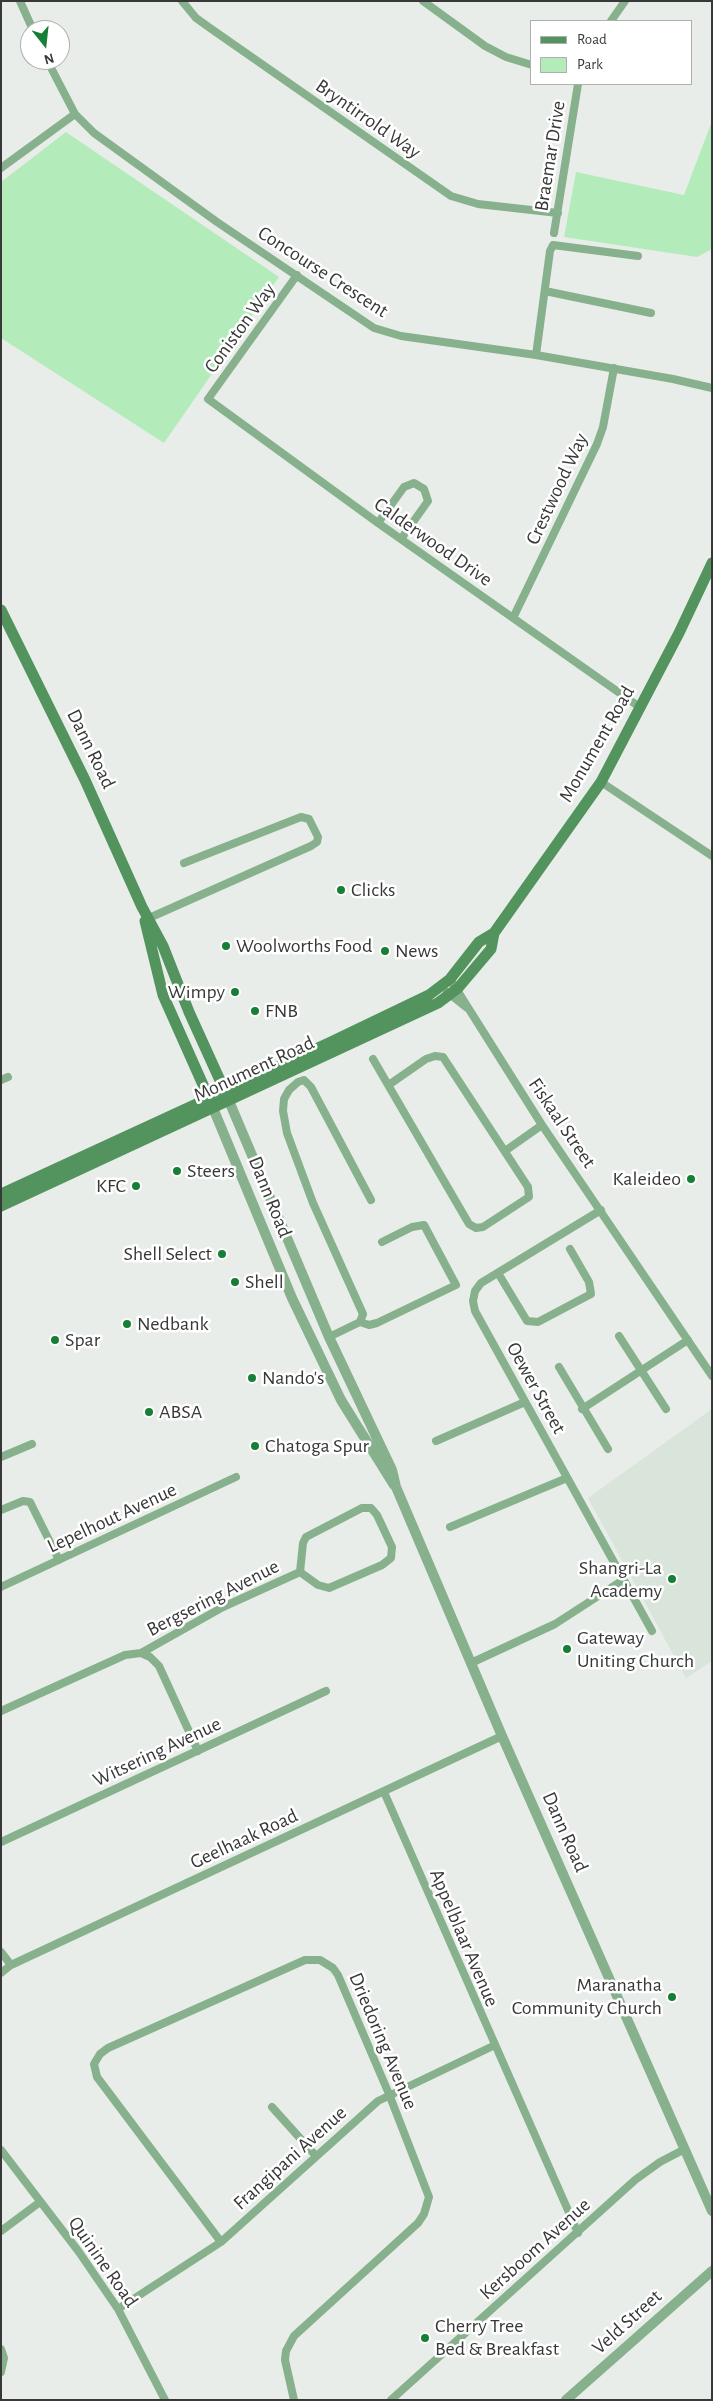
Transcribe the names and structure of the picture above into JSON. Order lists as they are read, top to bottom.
{
  "streets": {
    "main road": ["Monument Road", "Dann Road"],
    "street": [
      "Bryntirrold Way",
      "Braemar Drive",
      "Concourse Crescent",
      "Coniston Way",
      "Crestwood Way",
      "Calderwood Drive",
      "Fiskaal Street",
      "Oewer Street",
      "Lepelhout Avenue",
      "Bergsering Avenue",
      "Witsering Avenue",
      "Geelhaak Road",
      "Appelblaar Avenue",
      "Driedoring Avenue",
      "Frangipani Avenue",
      "Kersboom Avenue",
      "Quinine Road",
      "Veld Street"
    ]
  },
  "crossings": [
    ["Bryntirrold Way", "Braemar Drive"],
    ["Concourse Crescent", "Coniston Way"],
    ["Concourse Crescent", "Crestwood Way"],
    ["Coniston Way", "Calderwood Drive"],
    ["Crestwood Way", "Calderwood Drive"],
    ["Calderwood Drive", "Monument Road"],
    ["Monument Road", "Dann Road"],
    ["Monument Road", "Fiskaal Street"],
    ["Dann Road", "Geelhaak Road"],
    ["Dann Road", "Kersboom Avenue"],
    ["Fiskaal Street", "Oewer Street"],
    ["Bergsering Avenue", "Witsering Avenue"],
    ["Geelhaak Road", "Appelblaar Avenue"],
    ["Appelblaar Avenue", "Frangipani Avenue"],
    ["Appelblaar Avenue", "Kersboom Avenue"],
    ["Driedoring Avenue", "Frangipani Avenue"],
    ["Frangipani Avenue", "Quinine Road"]
  ],
  "places": [
    "Clicks",
    "Woolworths Food",
    "News",
    "Wimpy",
    "FNB",
    "Steers",
    "Kaleideo",
    "KFC",
    "Shell Select",
    "Shell",
    "Nedbank",
    "Spar",
    "Nando's",
    "ABSA",
    "Chatoga Spur",
    "Shangri-La Academy",
    "Gateway Uniting Church",
    "Maranatha Community Church",
    "Cherry Tree Bed & Breakfast"
  ],
  "legend": ["Road", "Park"],
  "north": "bottom"
}
